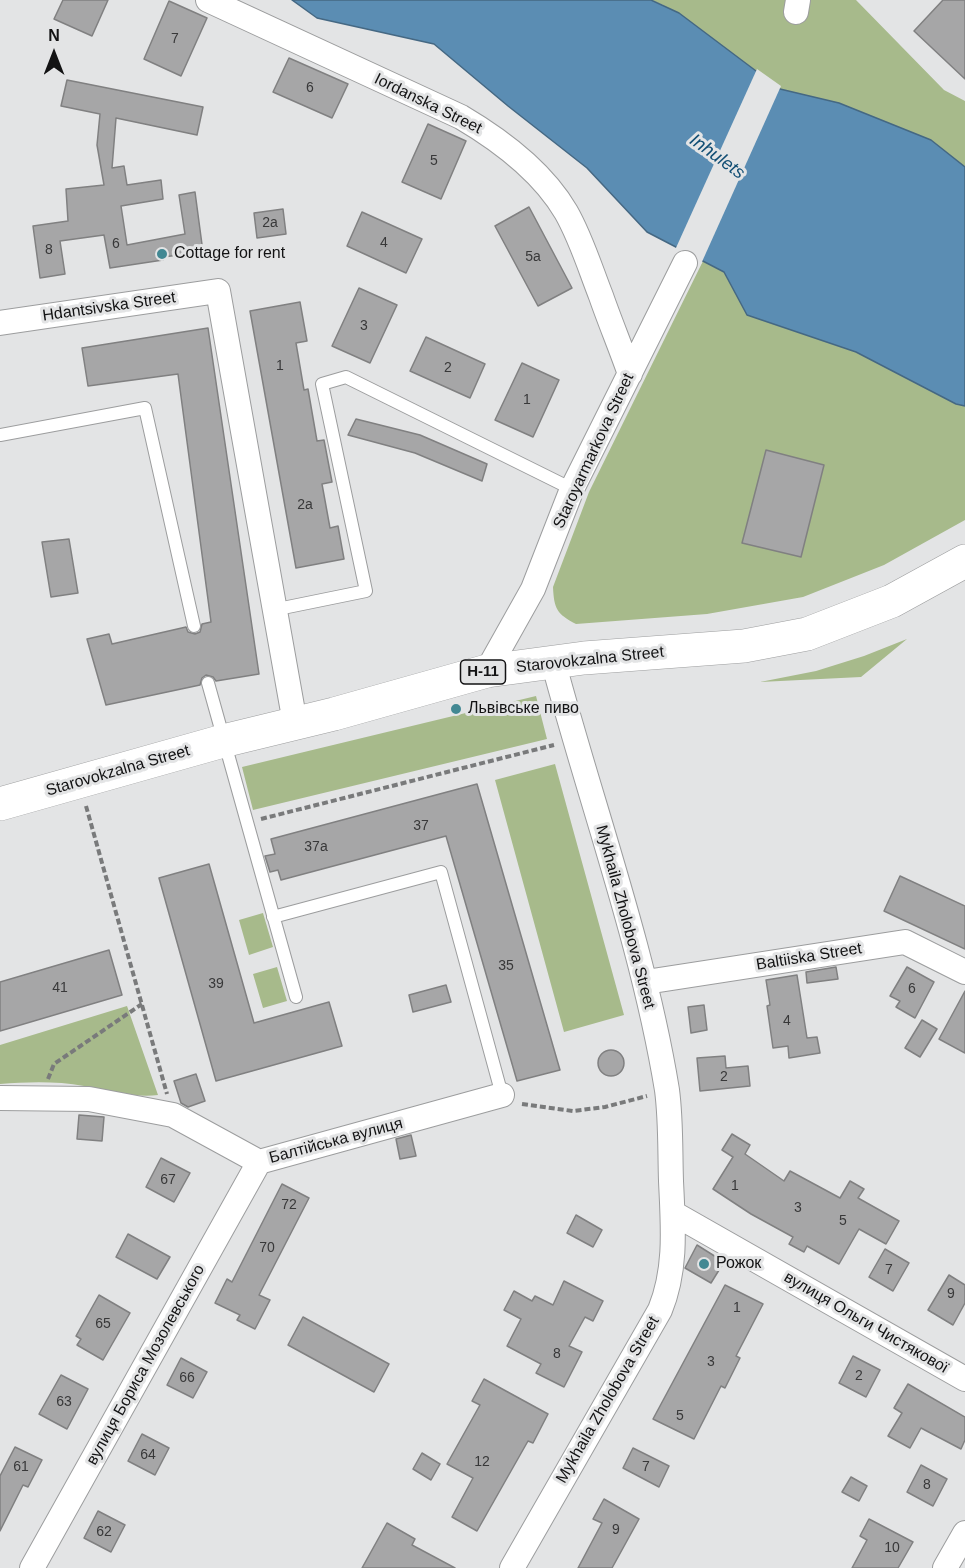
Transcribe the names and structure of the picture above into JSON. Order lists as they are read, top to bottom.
{
  "streets": {
    "main road": ["Starovokzalna Street", "Н-11"],
    "street": [
      "Iordanska Street",
      "Hdantsivska Street",
      "Staroyarmarkova Street",
      "Mykhaila Zholobova Street",
      "Baltiiska Street",
      "Балтійська вулиця",
      "вулиця Ольги Чистякової",
      "вулиця Бориса Мозолевського"
    ]
  },
  "crossings": [
    ["Iordanska Street", "Staroyarmarkova Street"],
    ["Staroyarmarkova Street", "Starovokzalna Street"],
    ["Starovokzalna Street", "Mykhaila Zholobova Street"],
    ["Mykhaila Zholobova Street", "Baltiiska Street"],
    ["Mykhaila Zholobova Street", "вулиця Ольги Чистякової"],
    ["Балтійська вулиця", "вулиця Бориса Мозолевського"]
  ],
  "water": ["Inhulets"],
  "places": ["Cottage for rent", "Львівське пиво", "Рожок"],
  "house_numbers": [
    "7",
    "6",
    "5",
    "2а",
    "4",
    "6",
    "8",
    "5а",
    "3",
    "1",
    "2",
    "1",
    "2а",
    "37",
    "37а",
    "35",
    "39",
    "41",
    "6",
    "4",
    "2",
    "67",
    "1",
    "72",
    "3",
    "5",
    "70",
    "7",
    "9",
    "1",
    "65",
    "8",
    "3",
    "2",
    "66",
    "63",
    "5",
    "64",
    "12",
    "61",
    "7",
    "8",
    "9",
    "62",
    "10"
  ],
  "north": "top"
}
